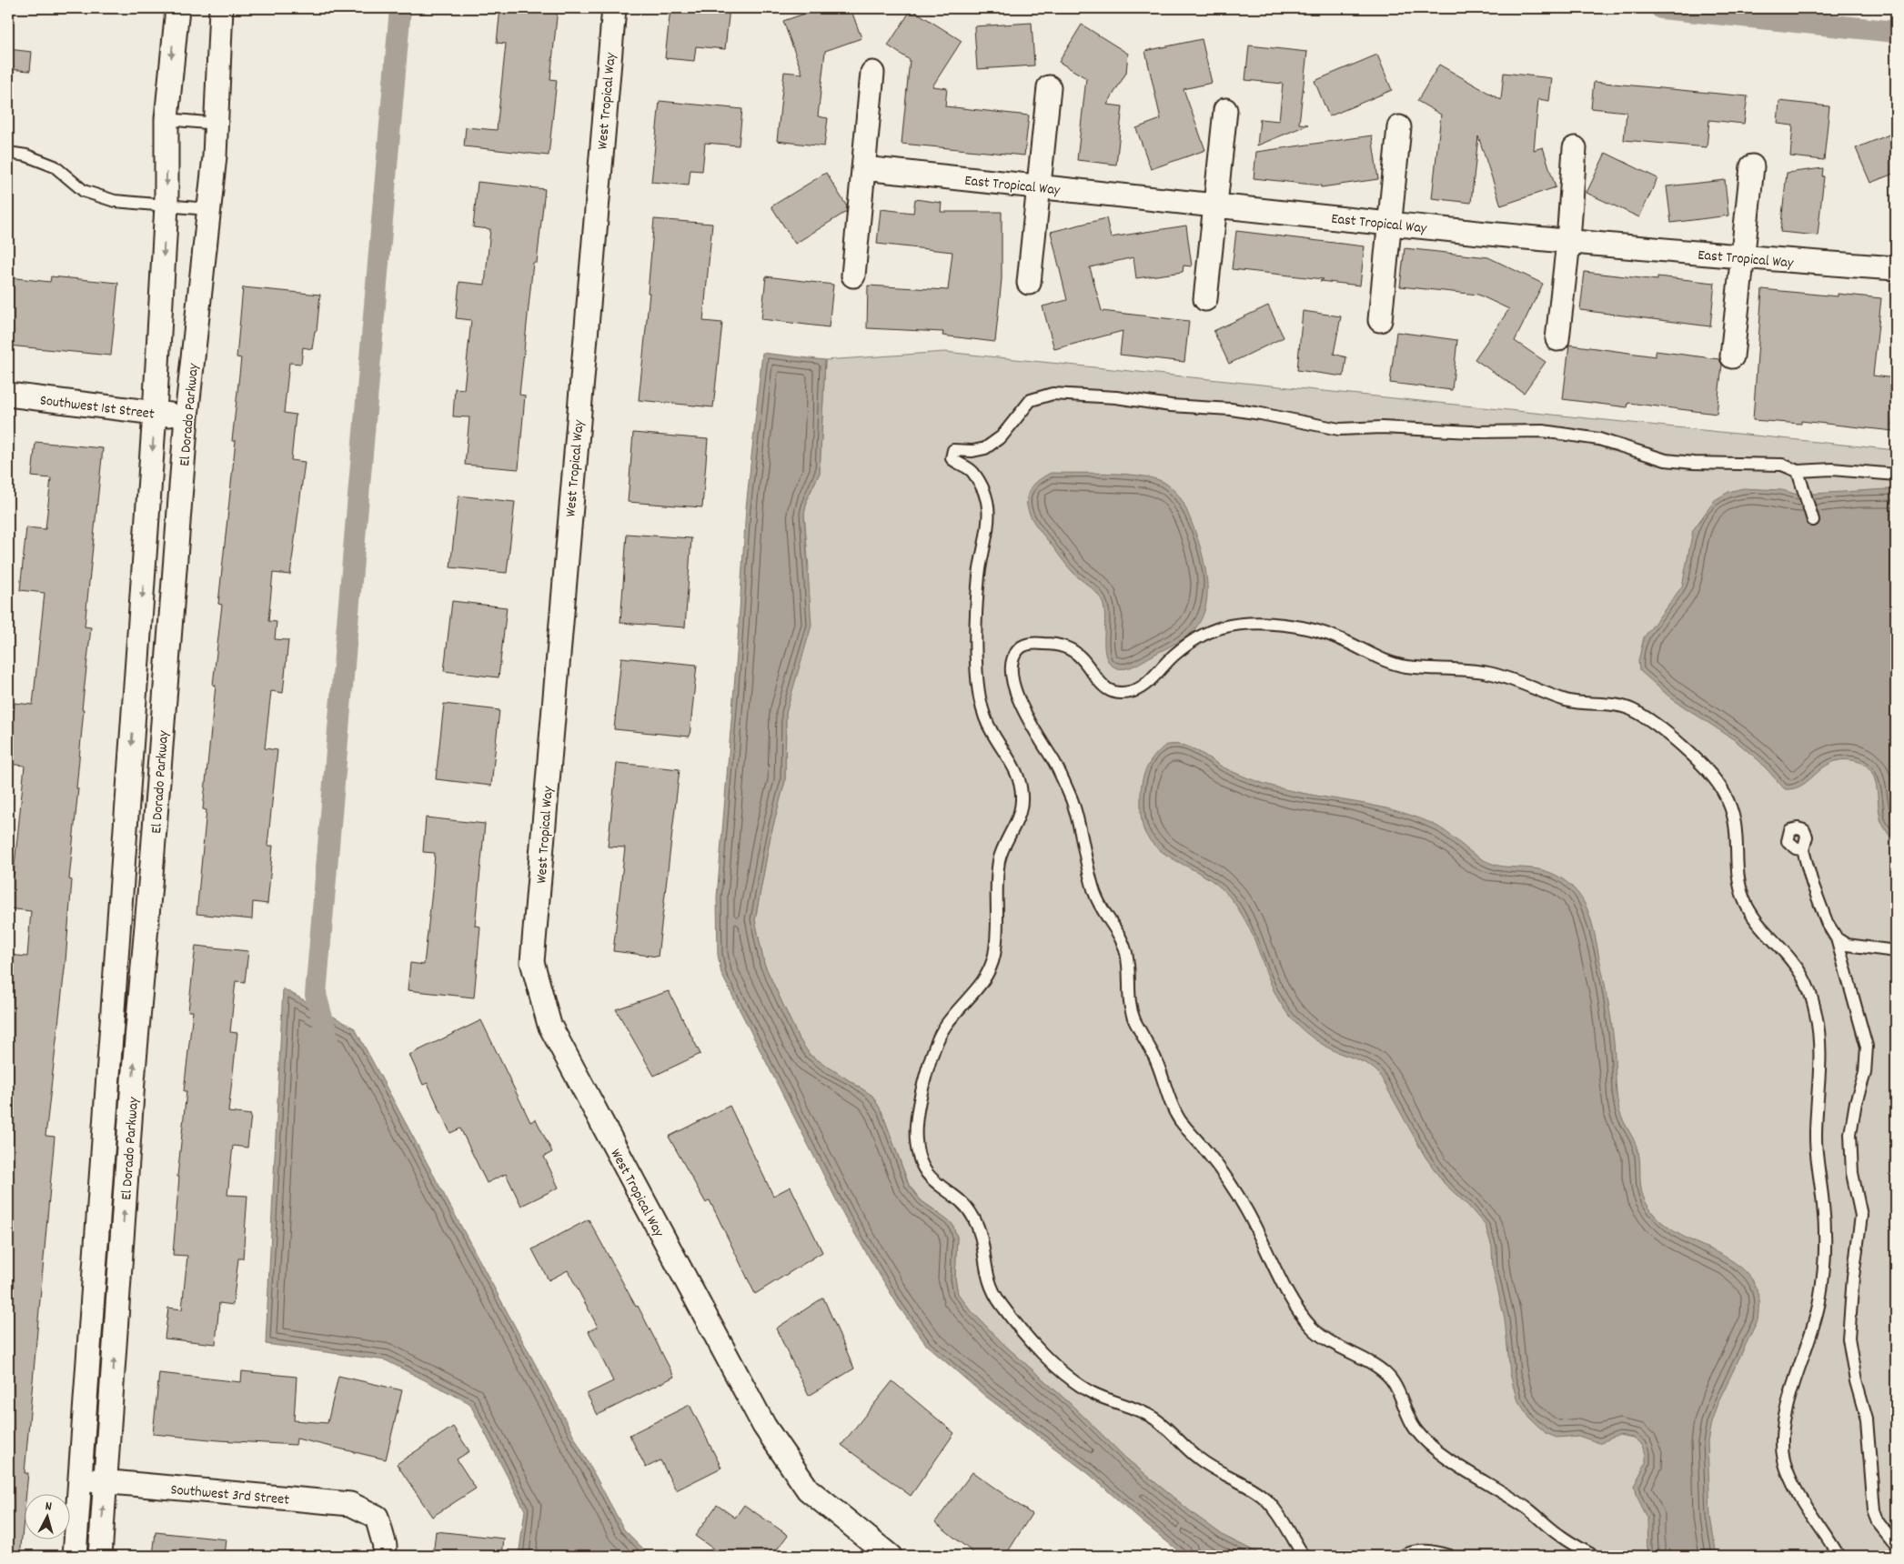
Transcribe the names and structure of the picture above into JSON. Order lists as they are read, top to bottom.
{
  "streets": {
    "street": [
      "West Tropical Way",
      "East Tropical Way",
      "Southwest 1st Street",
      "El Dorado Parkway",
      "Southwest 3rd Street"
    ]
  },
  "crossings": [
    ["Southwest 1st Street", "El Dorado Parkway"],
    ["El Dorado Parkway", "Southwest 3rd Street"]
  ],
  "north": "top"
}
